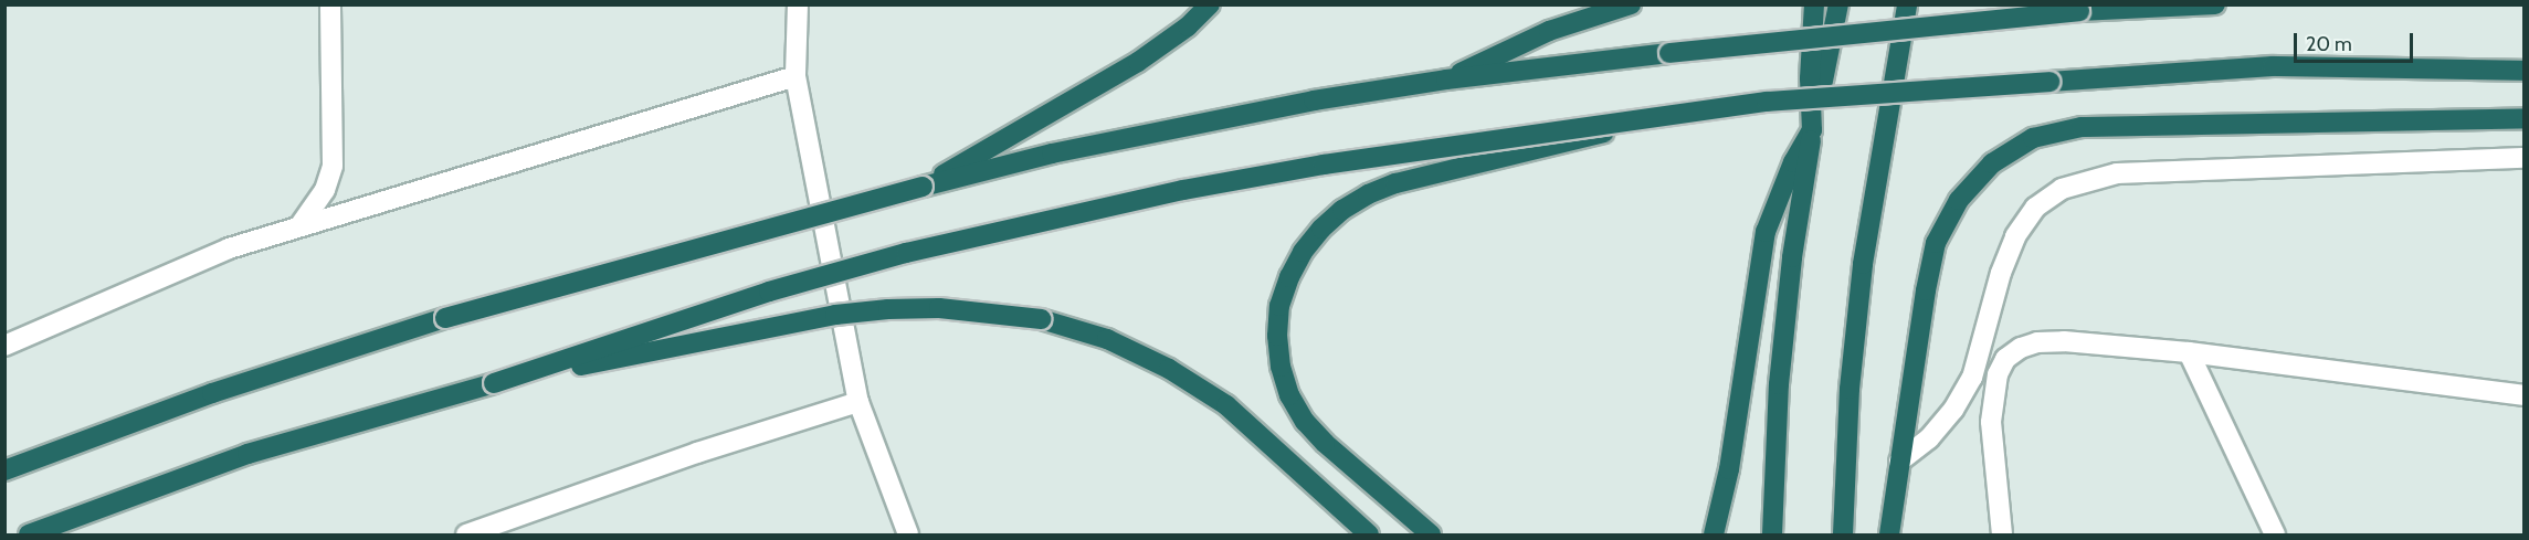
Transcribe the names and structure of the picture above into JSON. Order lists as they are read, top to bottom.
{
  "scale_bar": "20 m"
}
